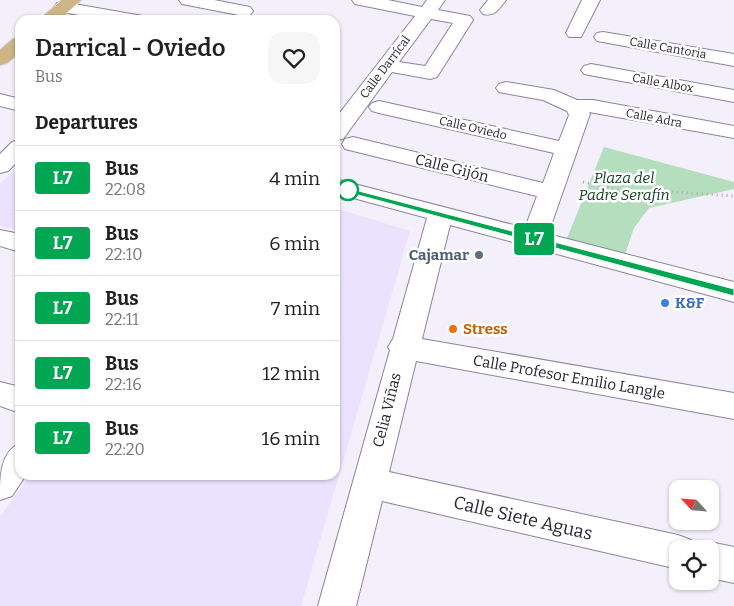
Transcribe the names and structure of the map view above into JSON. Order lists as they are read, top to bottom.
{
  "streets": {
    "street": [
      "Calle Cantoria",
      "Calle Darrícal",
      "Calle Albox",
      "Calle Adra",
      "Calle Oviedo",
      "Calle Gijón",
      "Calle Profesor Emilio Langle",
      "Celia Viñas",
      "Calle Siete Aguas"
    ]
  },
  "crossings": [
    ["Calle Darrícal", "Calle Oviedo"],
    ["Calle Darrícal", "Calle Gijón"],
    ["Calle Profesor Emilio Langle", "Celia Viñas"],
    ["Celia Viñas", "Calle Siete Aguas"]
  ],
  "parks": ["Plaza del Padre Serafín"],
  "places": ["Cajamar", "K&F", "Stress"],
  "lines": ["bus line L7"],
  "north": "top left",
  "page": {
    "on_map": "L7",
    "heading": [
      ["Darrical - Oviedo", "Bus"],
      "Departures"
    ],
    "list": [
      {
        "mark": "L7",
        "name": "Bus",
        "note": "22:08",
        "value": "4 min"
      },
      {
        "mark": "L7",
        "name": "Bus",
        "note": "22:10",
        "value": "6 min"
      },
      {
        "mark": "L7",
        "name": "Bus",
        "note": "22:11",
        "value": "7 min"
      },
      {
        "mark": "L7",
        "name": "Bus",
        "note": "22:16",
        "value": "12 min"
      },
      {
        "mark": "L7",
        "name": "Bus",
        "note": "22:20",
        "value": "16 min"
      }
    ]
  }
}
